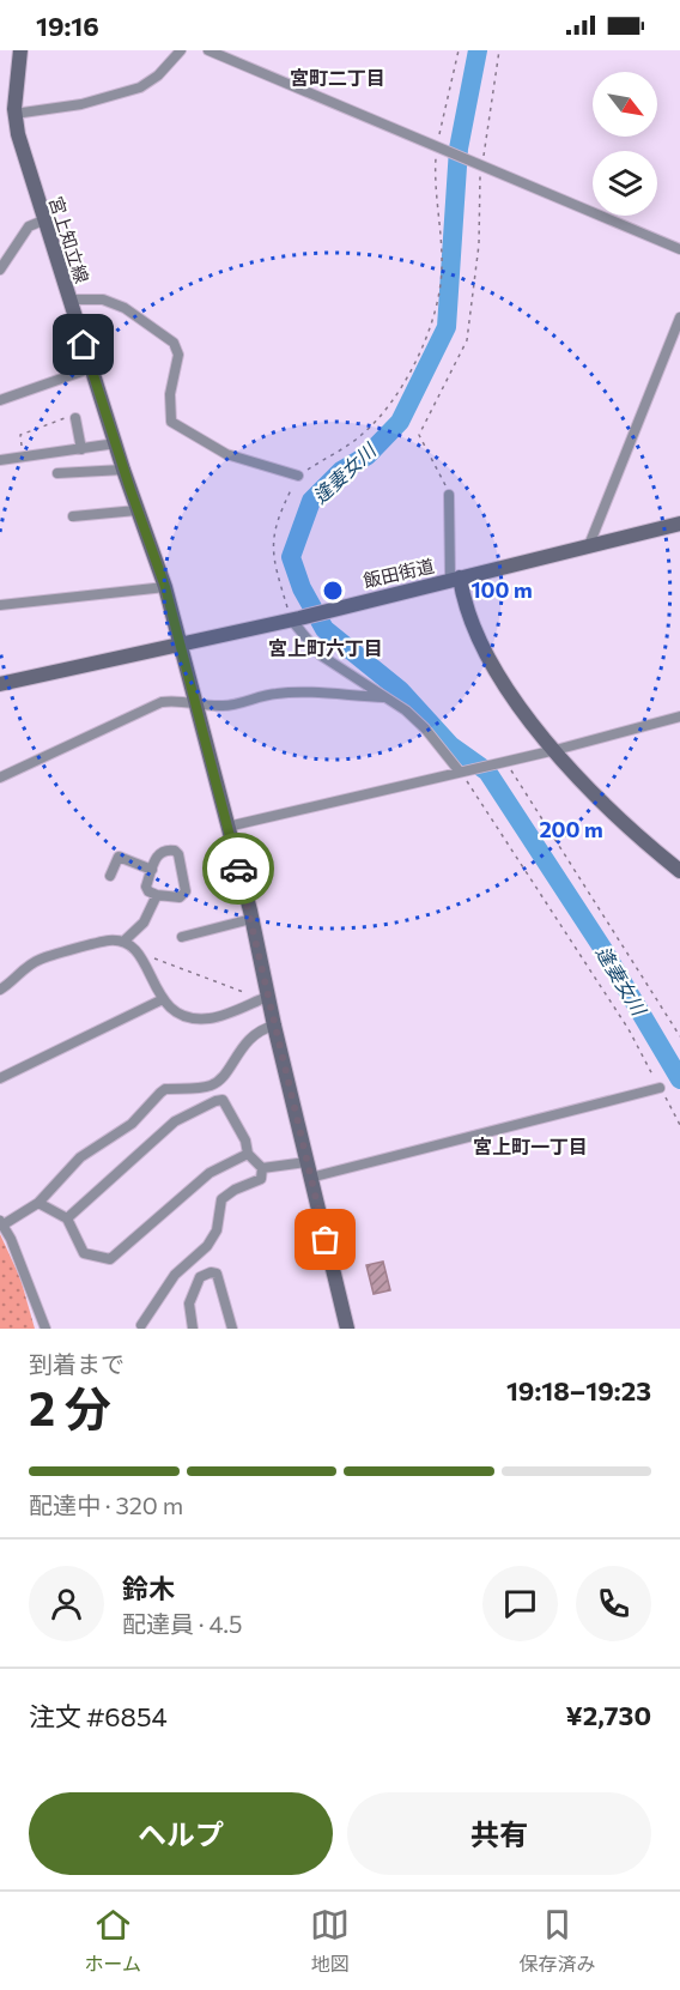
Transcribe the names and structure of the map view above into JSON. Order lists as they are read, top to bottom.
{
  "streets": {
    "main road": ["宮上知立線", "飯田街道"]
  },
  "crossings": [
    ["宮上知立線", "飯田街道"]
  ],
  "districts": ["宮町二丁目", "宮上町六丁目", "宮上町一丁目"],
  "water": ["逢妻女川"],
  "north": "bottom right",
  "page": {
    "status": "19:16",
    "heading": ["2 分", "到着まで", "19:18–19:23"],
    "panel": [
      "鈴木",
      "配達員 · 4.5",
      "注文 #6854",
      "¥2,730"
    ],
    "bar": "配達中 · 320 m",
    "buttons": ["ヘルプ", "共有"],
    "tabs": ["ホーム", "地図", "保存済み"]
  },
  "rings": ["100 m", "200 m"]
}
